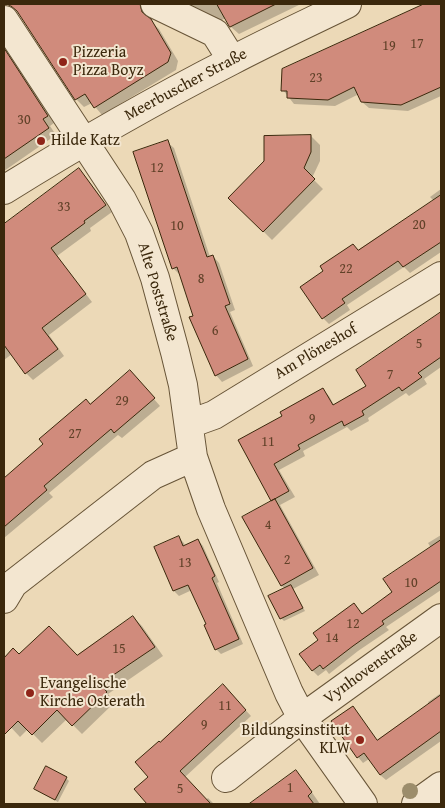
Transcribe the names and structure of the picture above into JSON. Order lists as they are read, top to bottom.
{
  "streets": {
    "street": [
      "Meerbuscher Straße",
      "Alte Poststraße",
      "Am Plöneshof",
      "Vynhovenstraße"
    ]
  },
  "crossings": [
    ["Meerbuscher Straße", "Alte Poststraße"],
    ["Alte Poststraße", "Am Plöneshof"],
    ["Alte Poststraße", "Vynhovenstraße"]
  ],
  "places": [
    "Pizzeria Pizza Boyz",
    "Hilde Katz",
    "Evangelische Kirche Osterath",
    "Bildungsinstitut KLW"
  ],
  "house_numbers": [
    "17",
    "19",
    "23",
    "30",
    "12",
    "33",
    "20",
    "10",
    "22",
    "8",
    "6",
    "5",
    "7",
    "29",
    "9",
    "27",
    "11",
    "4",
    "2",
    "13",
    "10",
    "12",
    "14",
    "15",
    "11",
    "9",
    "1",
    "5"
  ]
}
